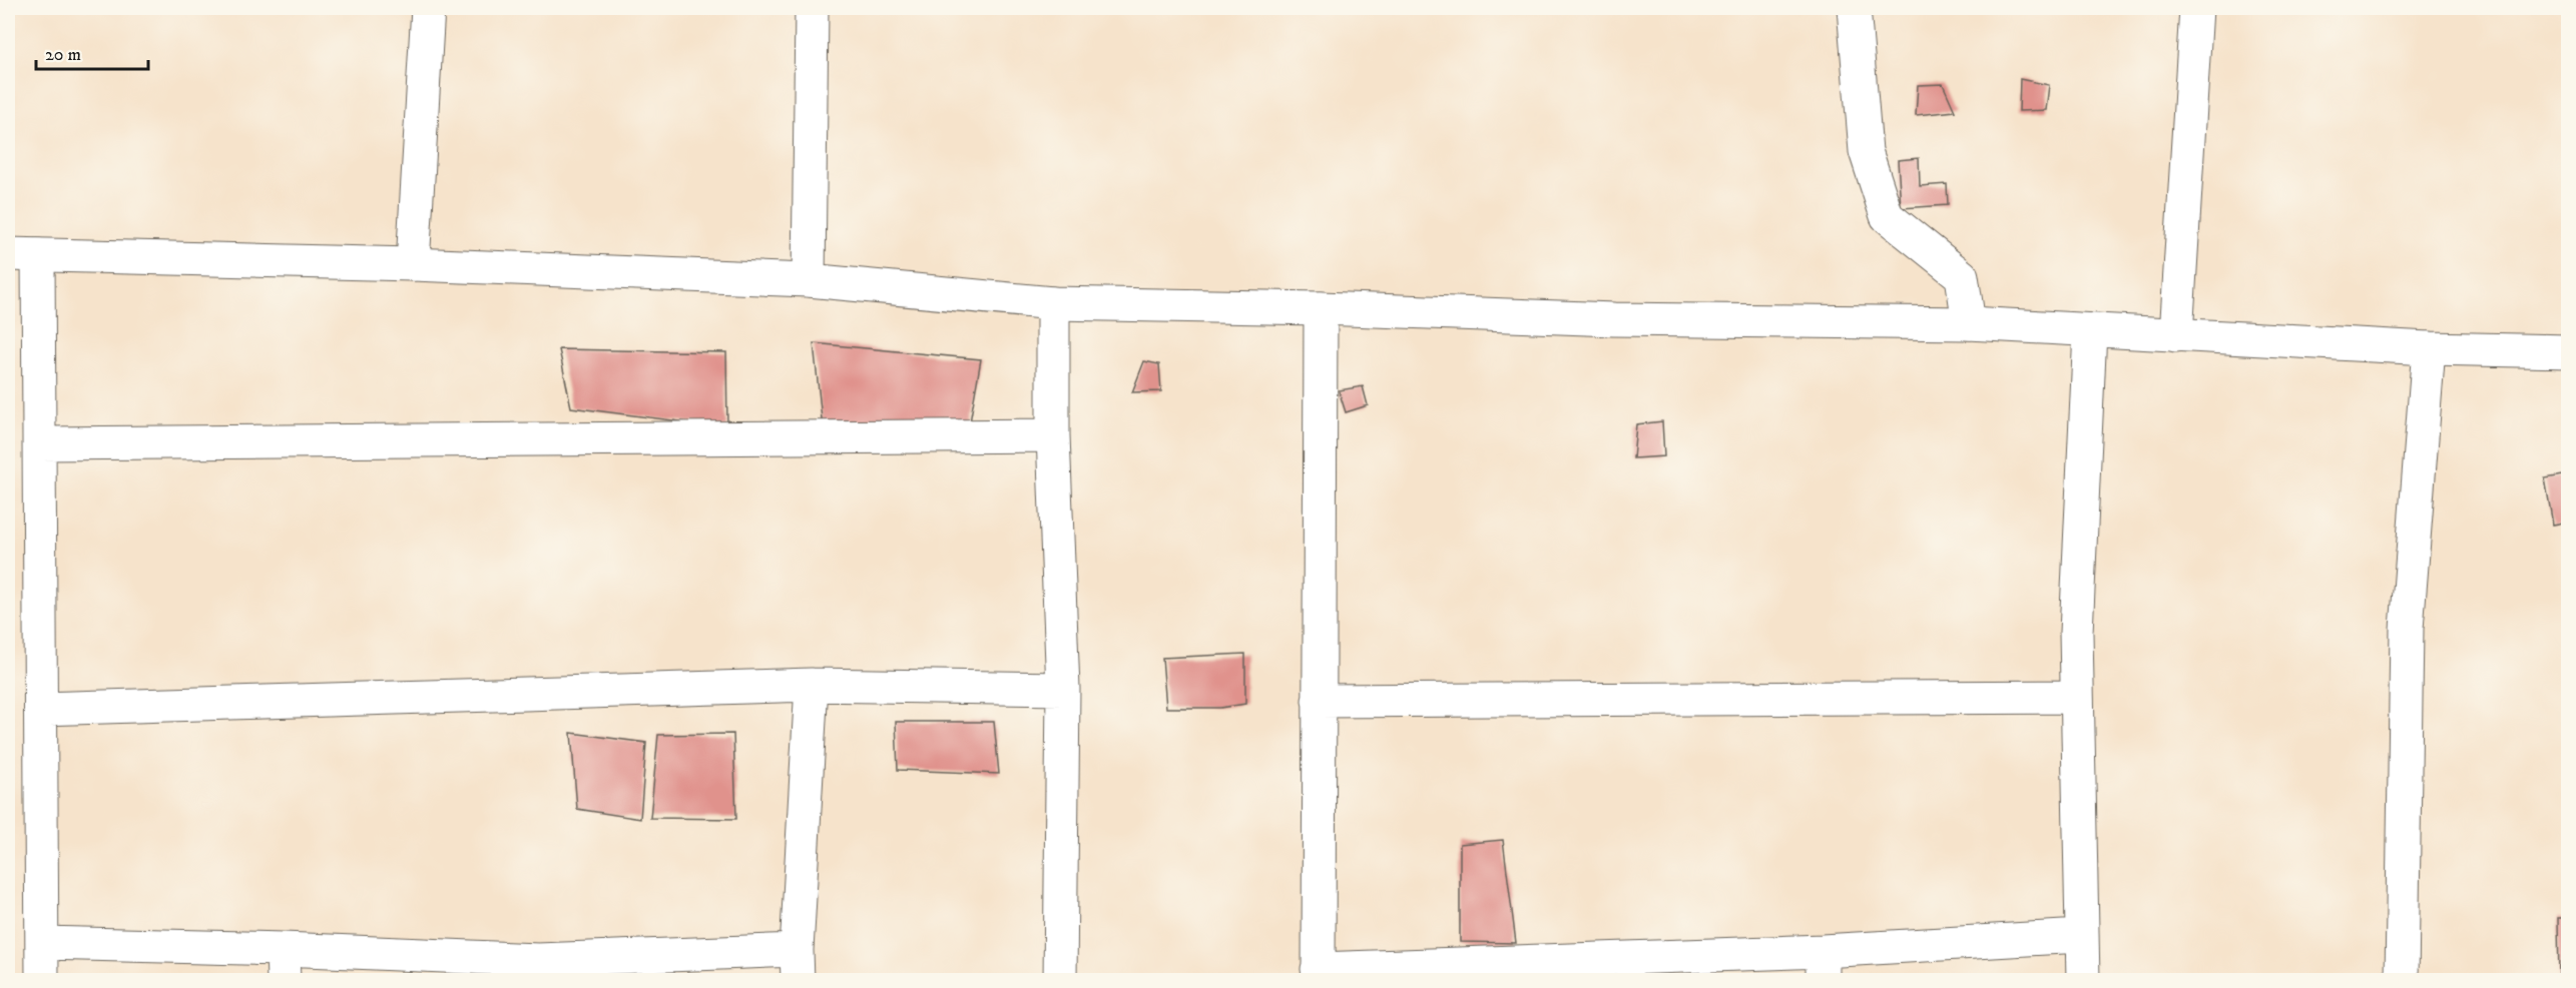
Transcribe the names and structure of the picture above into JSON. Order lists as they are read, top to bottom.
{
  "scale_bar": "20 m"
}
